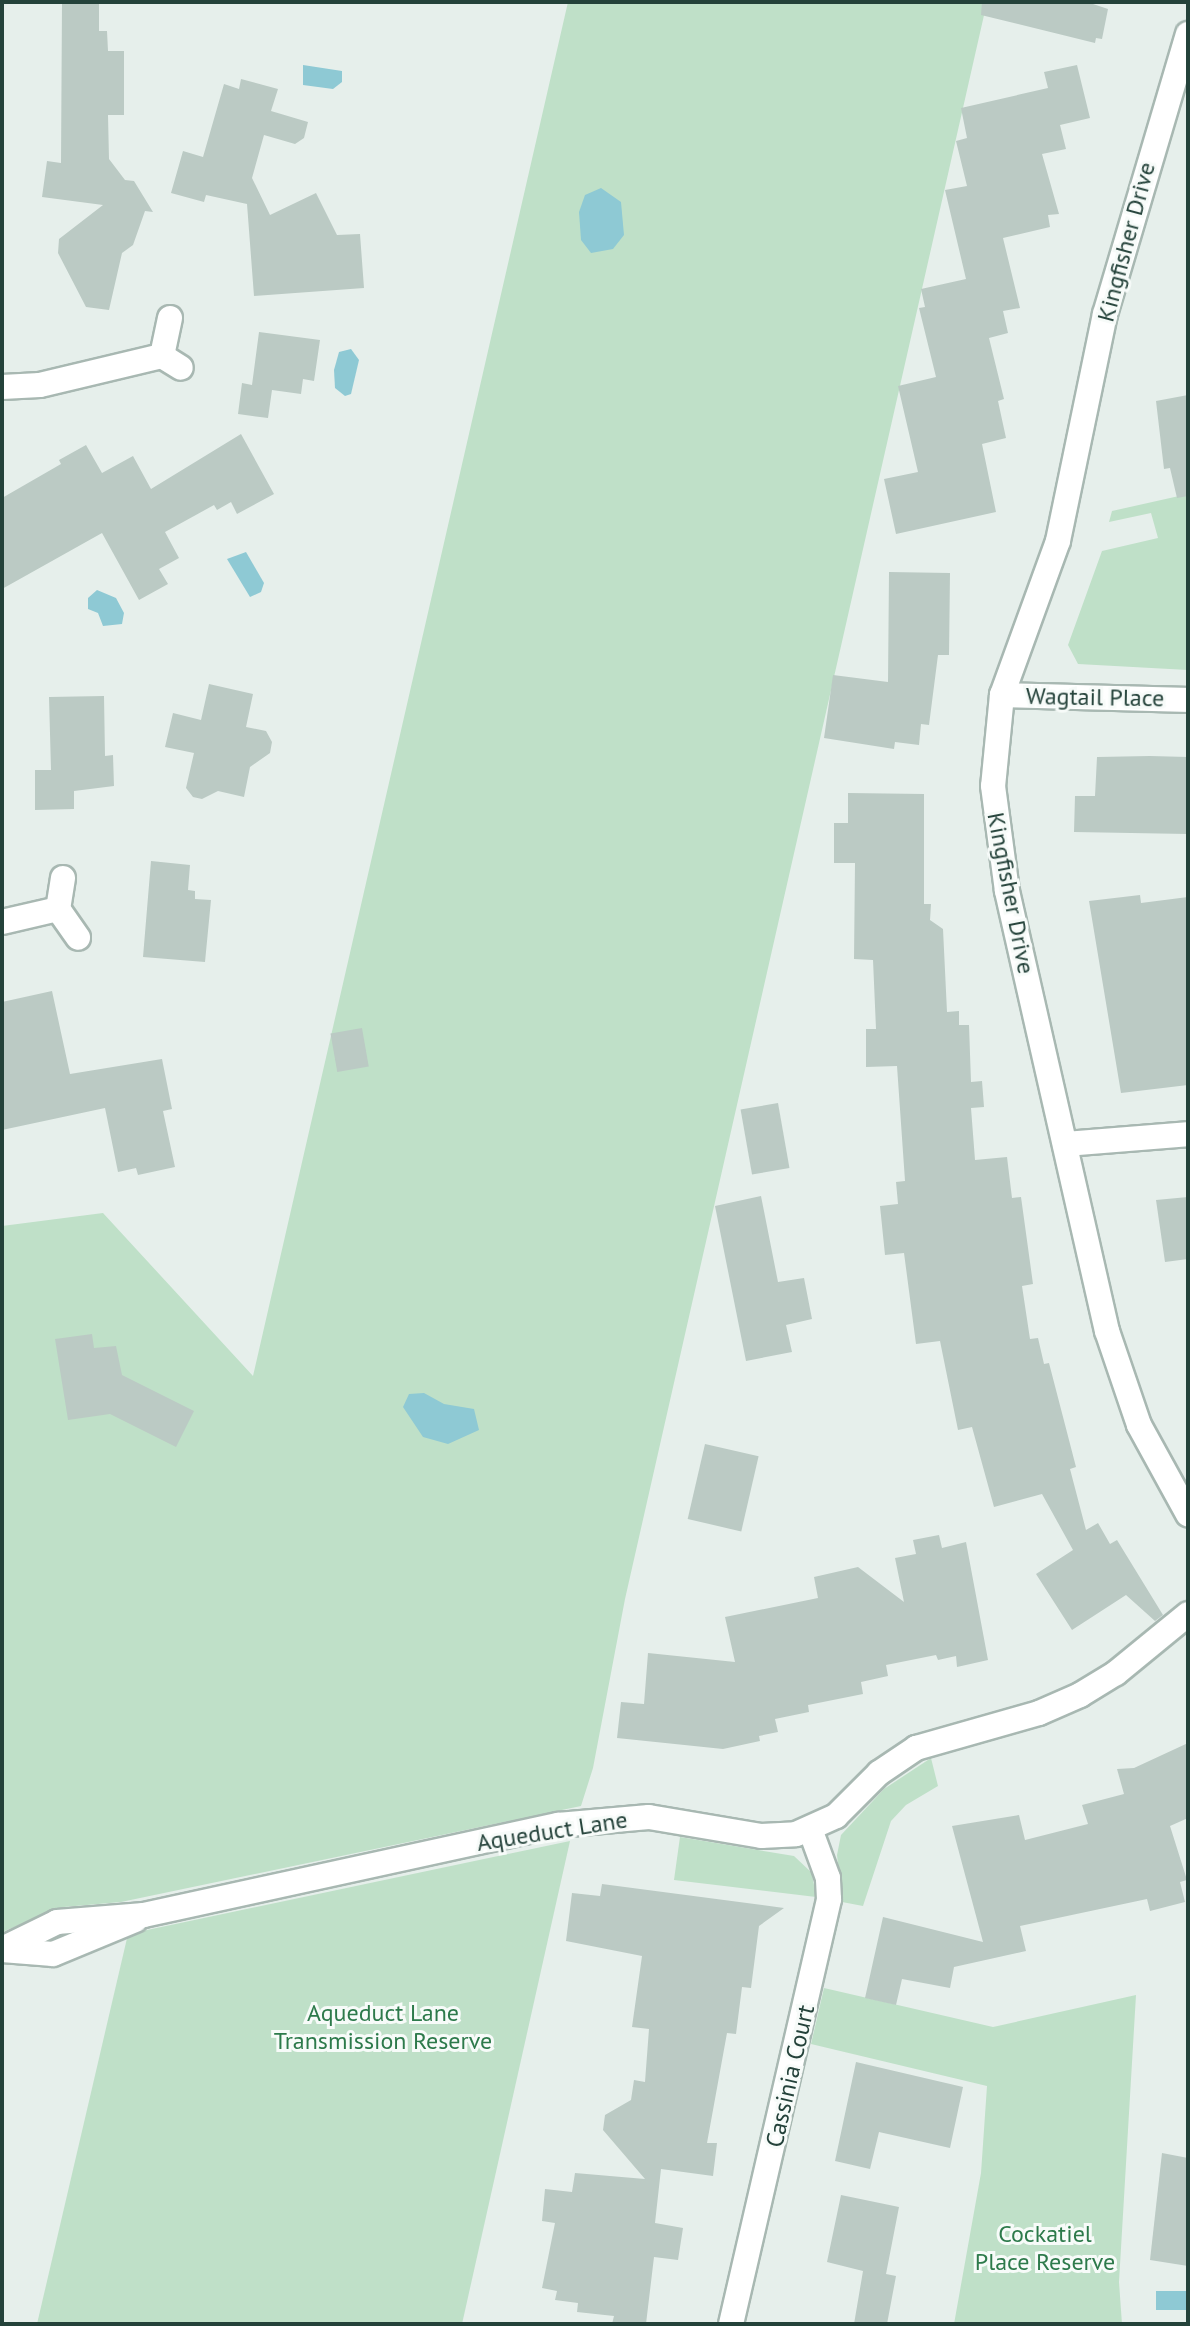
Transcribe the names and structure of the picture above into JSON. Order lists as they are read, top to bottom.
{
  "streets": {
    "street": [
      "Kingfisher Drive",
      "Wagtail Place",
      "Aqueduct Lane",
      "Cassinia Court"
    ]
  },
  "crossings": [
    ["Kingfisher Drive", "Wagtail Place"],
    ["Aqueduct Lane", "Cassinia Court"]
  ],
  "parks": ["Aqueduct Lane Transmission Reserve", "Cockatiel Place Reserve"]
}
